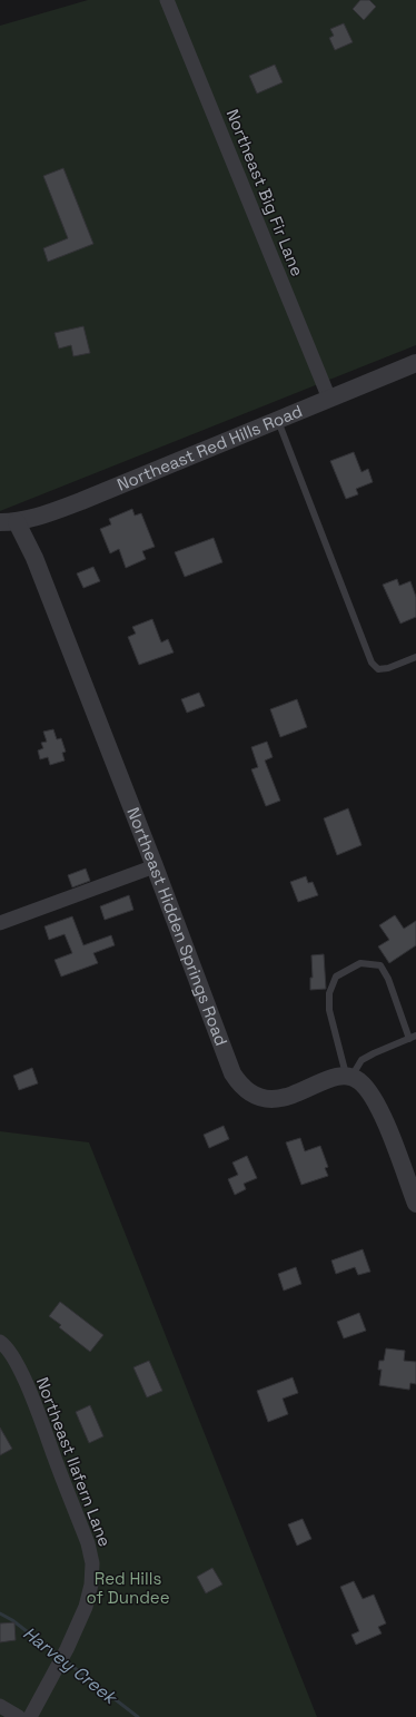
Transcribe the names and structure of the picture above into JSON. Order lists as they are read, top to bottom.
{
  "streets": {
    "street": [
      "Northeast Big Fir Lane",
      "Northeast Red Hills Road",
      "Northeast Hidden Springs Road",
      "Northeast Ilafern Lane"
    ]
  },
  "crossings": [
    ["Northeast Big Fir Lane", "Northeast Red Hills Road"],
    ["Northeast Red Hills Road", "Northeast Hidden Springs Road"]
  ],
  "water": ["Harvey Creek"],
  "parks": ["Red Hills of Dundee"]
}
